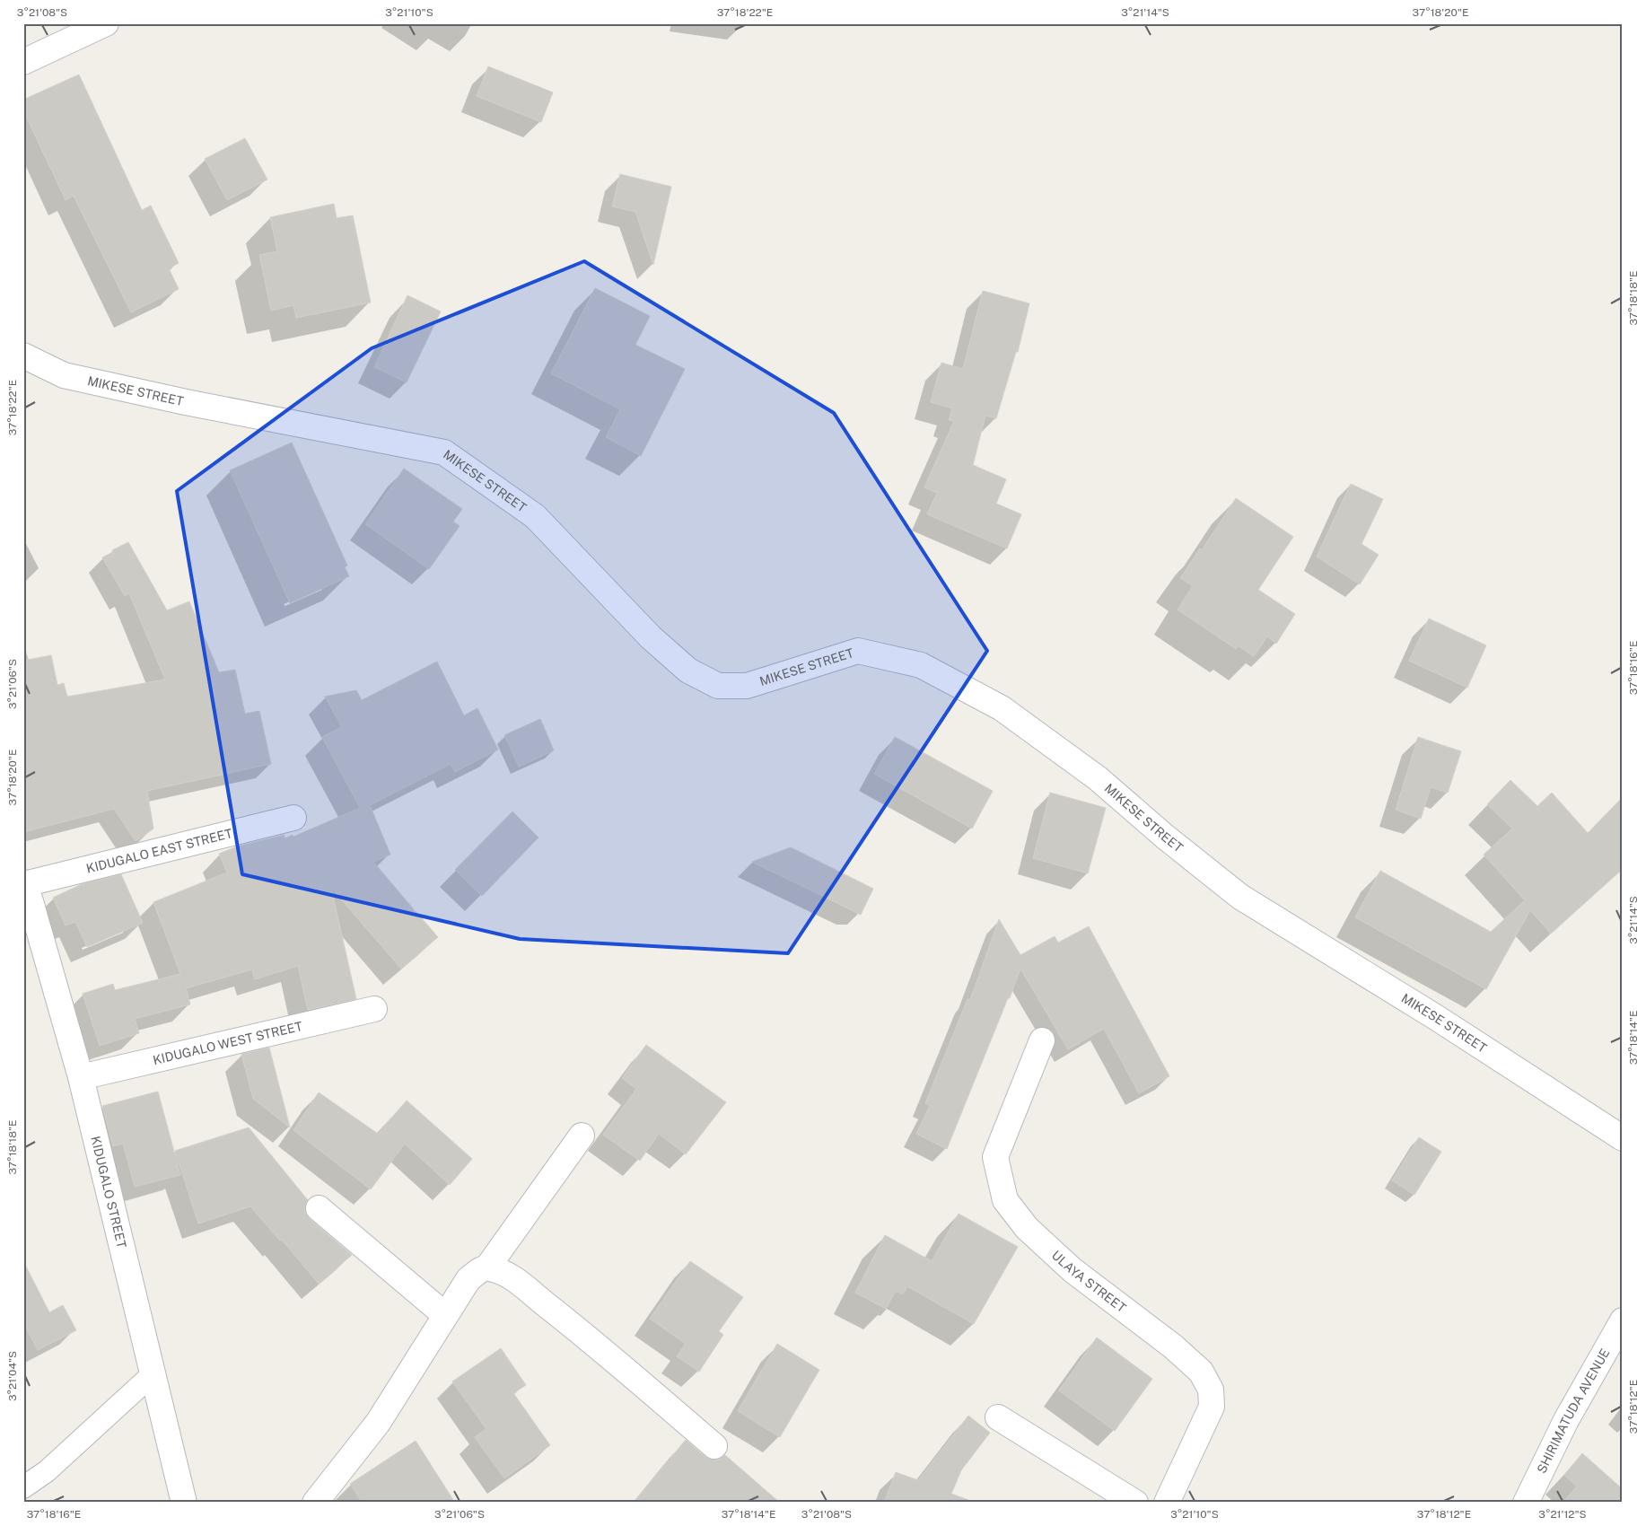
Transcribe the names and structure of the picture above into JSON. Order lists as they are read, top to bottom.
{
  "streets": {
    "street": [
      "MIKESE STREET",
      "KIDUGALO EAST STREET",
      "KIDUGALO WEST STREET",
      "KIDUGALO STREET",
      "ULAYA STREET",
      "SHIRIMATUDA AVENUE"
    ]
  },
  "crossings": [
    ["KIDUGALO EAST STREET", "KIDUGALO STREET"],
    ["KIDUGALO WEST STREET", "KIDUGALO STREET"]
  ],
  "coordinates": [
    "3°21'08\"S",
    "3°21'10\"S",
    "37°18'22\"E",
    "3°21'14\"S",
    "37°18'20\"E",
    "37°18'18\"E",
    "37°18'16\"E",
    "3°21'06\"S",
    "37°18'14\"E",
    "3°21'04\"S",
    "37°18'12\"E",
    "3°21'12\"S"
  ]
}
